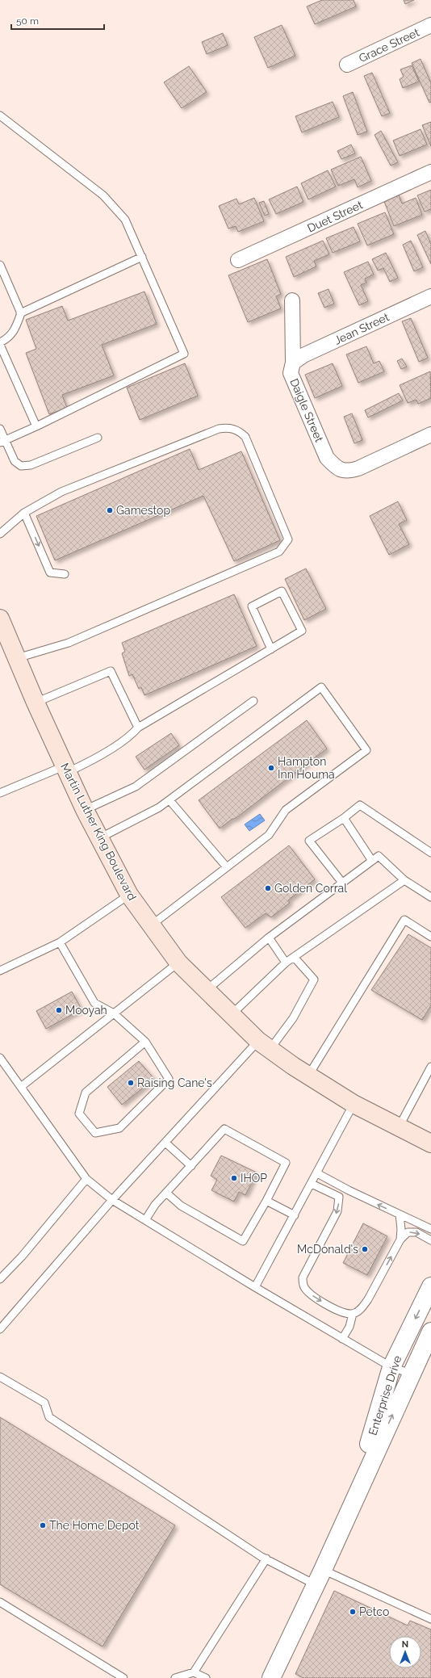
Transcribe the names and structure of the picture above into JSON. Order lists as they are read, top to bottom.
{
  "streets": {
    "main road": ["Martin Luther King Boulevard"],
    "street": [
      "Grace Street",
      "Duet Street",
      "Jean Street",
      "Daigle Street",
      "Enterprise Drive"
    ]
  },
  "crossings": [
    ["Jean Street", "Daigle Street"]
  ],
  "places": [
    "Gamestop",
    "Hampton Inn Houma",
    "Golden Corral",
    "Mooyah",
    "Raising Cane's",
    "IHOP",
    "McDonald's",
    "The Home Depot",
    "Petco"
  ],
  "scale_bar": "50 m",
  "north": "top"
}
